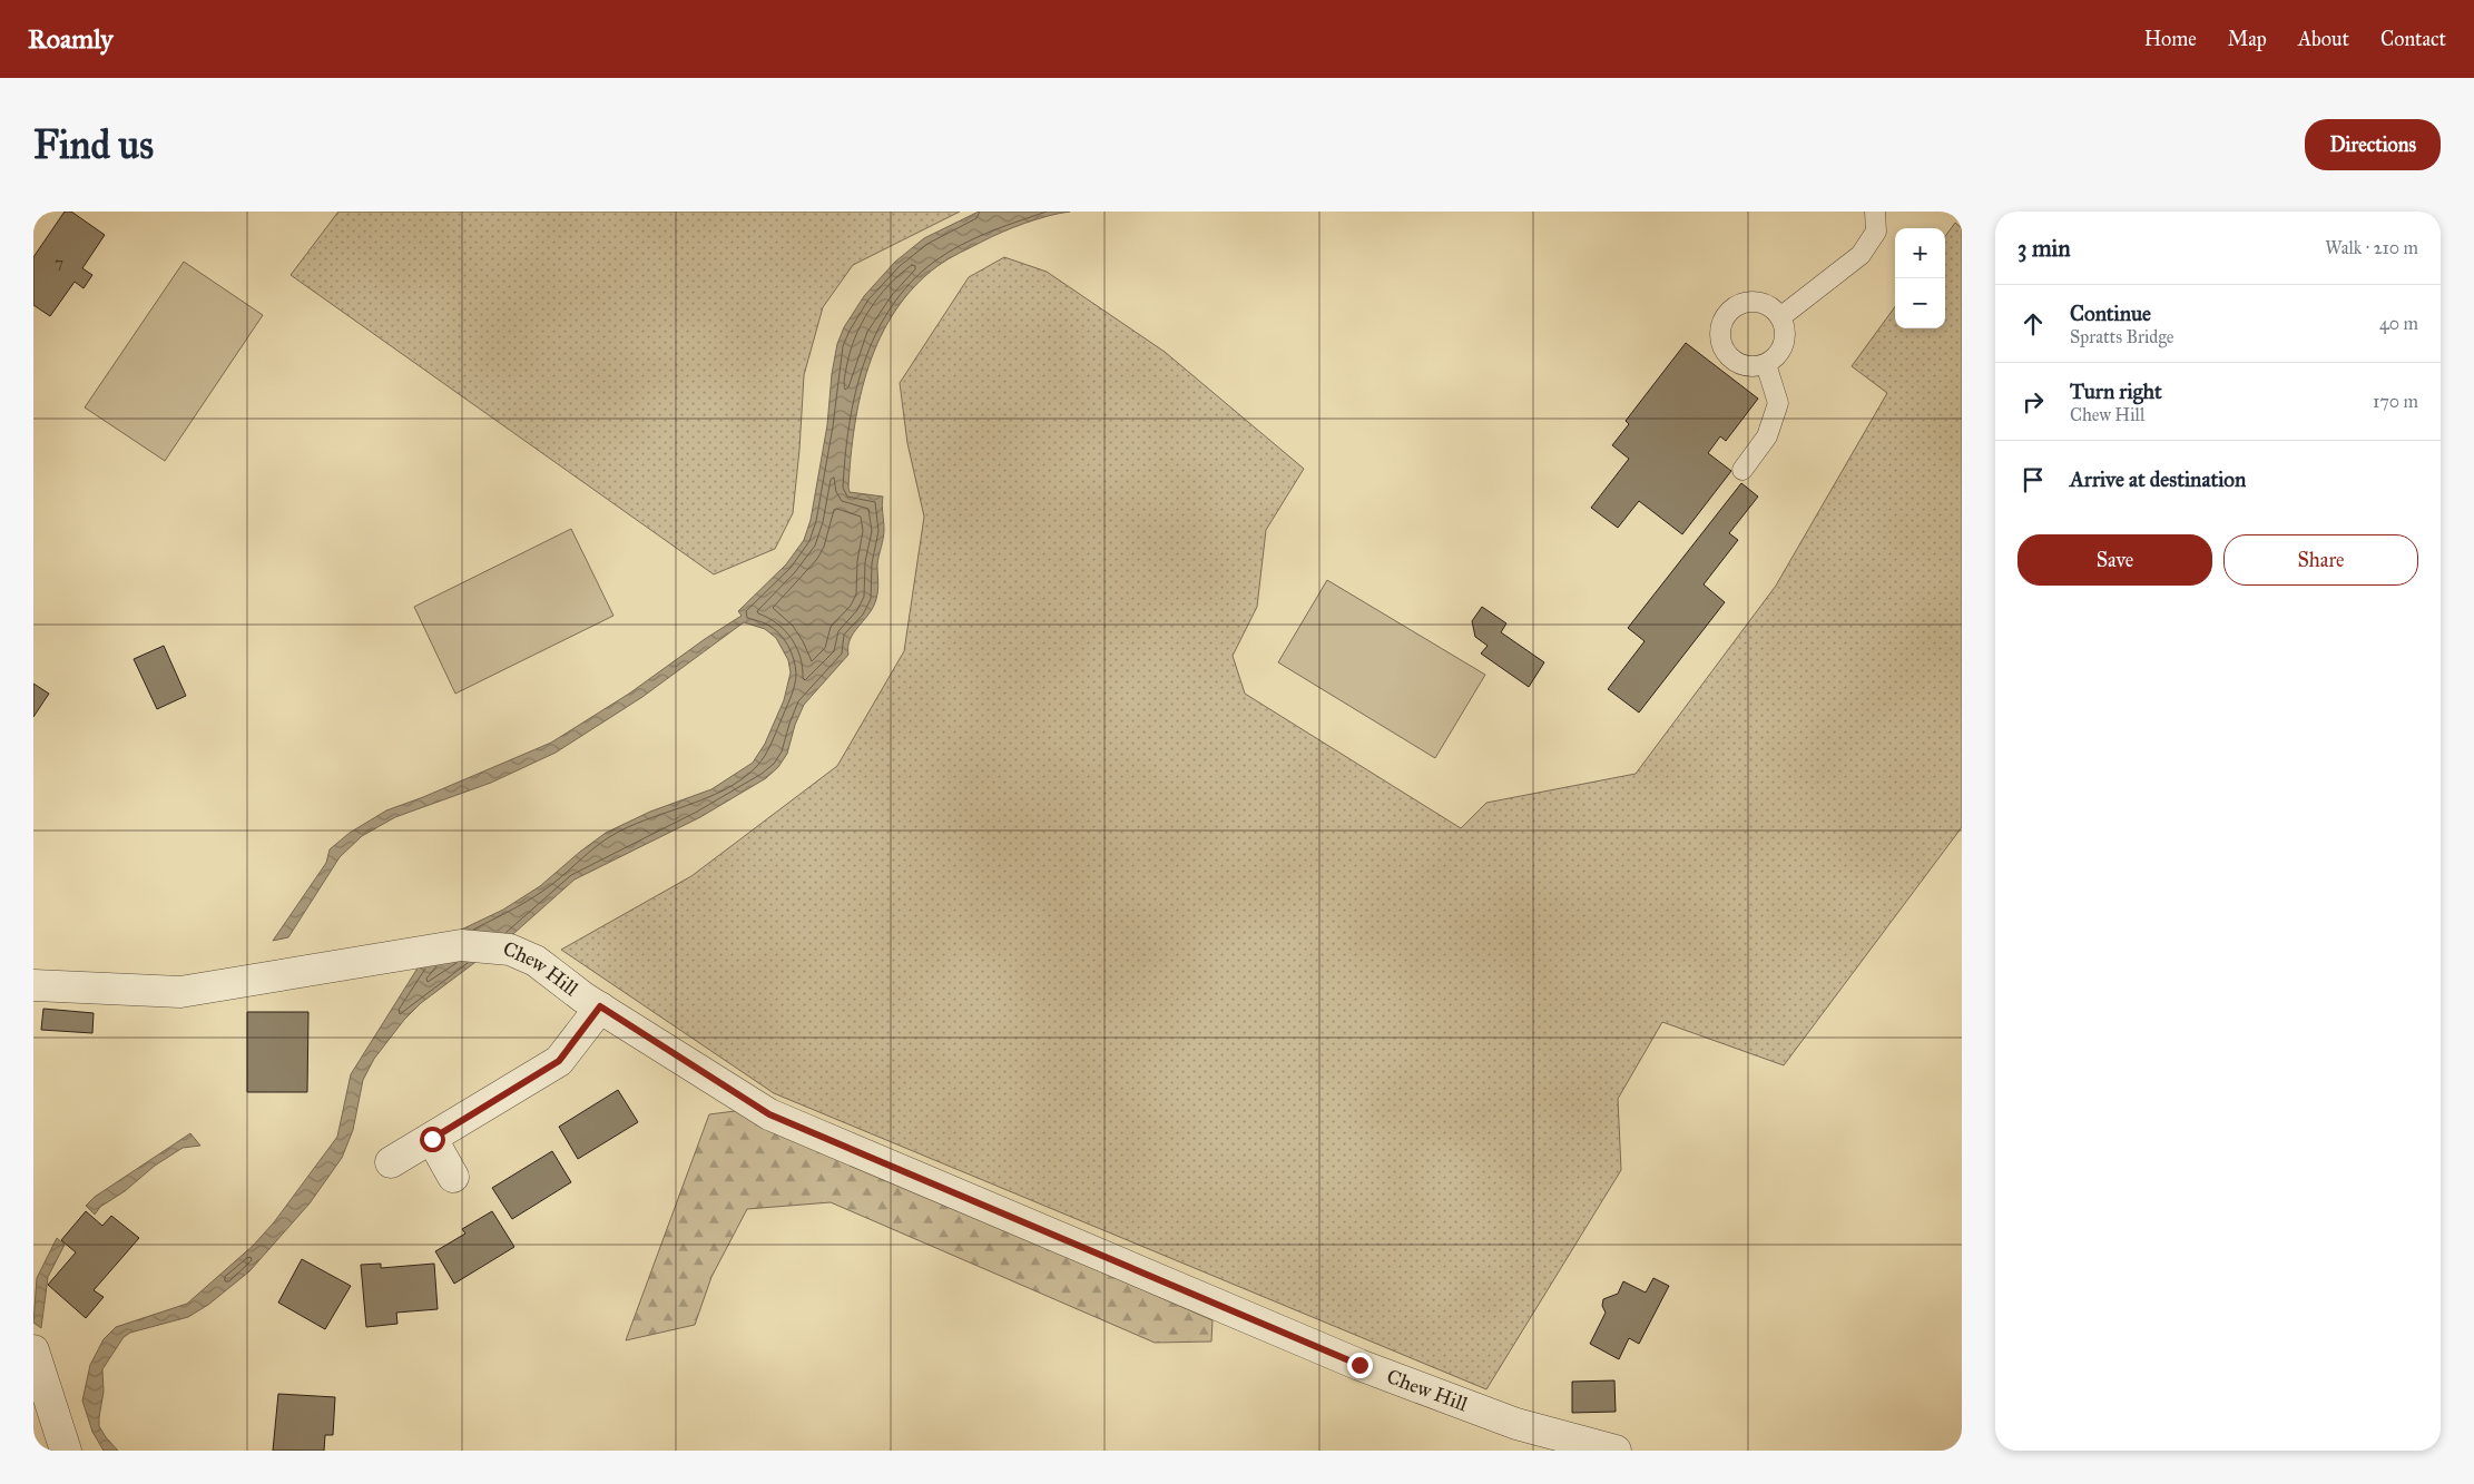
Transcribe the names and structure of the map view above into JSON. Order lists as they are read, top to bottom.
{
  "streets": {
    "street": ["Chew Hill"]
  },
  "house_numbers": ["7"],
  "page": {
    "header": "Roamly",
    "nav": [
      "Home",
      "Map",
      "About",
      "Contact"
    ],
    "buttons": [
      "Directions",
      ["Save", "Share"]
    ],
    "title": "Find us",
    "heading": ["3 min", "Walk · 210 m"],
    "map_buttons": ["+", "−"],
    "list": [
      ["Continue", "Spratts Bridge", "40 m"],
      ["Turn right", "Chew Hill", "170 m"],
      "Arrive at destination"
    ]
  }
}
